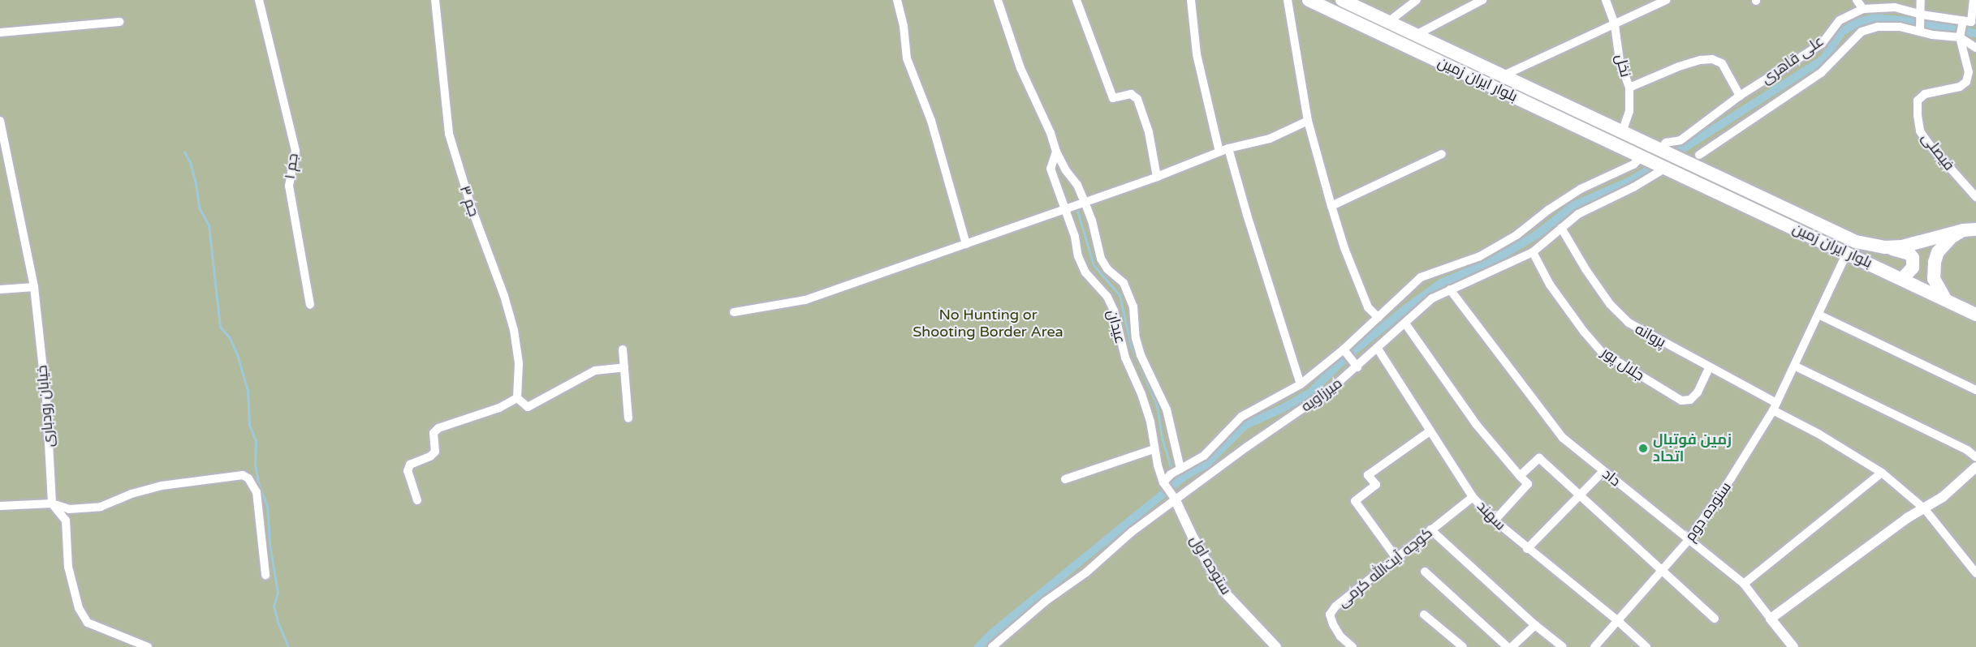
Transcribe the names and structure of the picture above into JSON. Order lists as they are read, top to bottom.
{
  "streets": {
    "main road": ["بلوار ایران زمین"],
    "street": [
      "علی قاهری",
      "نخل",
      "فیصلی",
      "جم ۱",
      "جم ۳",
      "عیدان",
      "پروانه",
      "جلال پور",
      "میرزاویه",
      "خیابان رودباری",
      "داد",
      "ستوده دوم",
      "سهند",
      "ستوده اول",
      "کوچه آیت‌الله کرمی"
    ]
  },
  "crossings": [
    ["علی قاهری", "بلوار ایران زمین"],
    ["نخل", "بلوار ایران زمین"],
    ["بلوار ایران زمین", "میرزاویه"],
    ["بلوار ایران زمین", "ستوده دوم"],
    ["عیدان", "میرزاویه"],
    ["عیدان", "ستوده اول"],
    ["پروانه", "جلال پور"],
    ["پروانه", "میرزاویه"],
    ["پروانه", "ستوده دوم"],
    ["جلال پور", "میرزاویه"],
    ["میرزاویه", "داد"],
    ["میرزاویه", "سهند"],
    ["میرزاویه", "ستوده اول"],
    ["داد", "ستوده دوم"],
    ["ستوده دوم", "سهند"],
    ["سهند", "کوچه آیت‌الله کرمی"]
  ],
  "parks": ["No Hunting or Shooting Border Area"],
  "places": ["زمین فوتبال اتحاد"]
}
